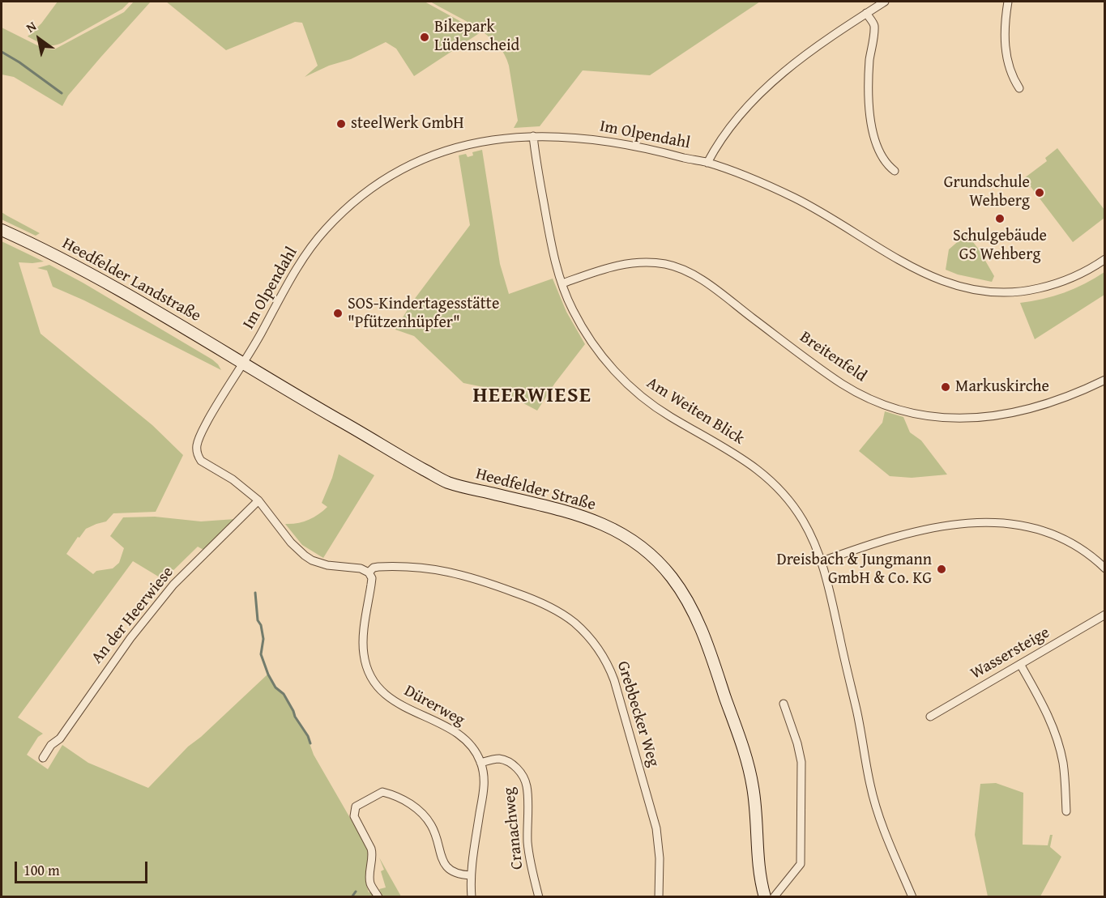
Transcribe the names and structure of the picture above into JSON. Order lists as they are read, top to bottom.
{
  "streets": {
    "main road": ["Heedfelder Landstraße", "Heedfelder Straße"],
    "street": [
      "Im Olpendahl",
      "Breitenfeld",
      "Am Weiten Blick",
      "An der Heerwiese",
      "Wassersteige",
      "Dürerweg",
      "Grebbecker Weg",
      "Cranachweg"
    ]
  },
  "crossings": [
    ["Im Olpendahl", "Heedfelder Landstraße"],
    ["Im Olpendahl", "Am Weiten Blick"],
    ["Im Olpendahl", "Heedfelder Straße"],
    ["Im Olpendahl", "Grebbecker Weg"],
    ["Heedfelder Landstraße", "Heedfelder Straße"],
    ["Heedfelder Landstraße", "Grebbecker Weg"],
    ["Breitenfeld", "Am Weiten Blick"],
    ["Heedfelder Straße", "Grebbecker Weg"],
    ["An der Heerwiese", "Grebbecker Weg"],
    ["Dürerweg", "Grebbecker Weg"],
    ["Dürerweg", "Cranachweg"]
  ],
  "districts": ["HEERWIESE"],
  "places": [
    "Bikepark Lüdenscheid",
    "steelWerk GmbH",
    "Grundschule Wehberg",
    "Schulgebäude GS Wehberg",
    "SOS-Kindertagesstätte \"Pfützenhüpfer\"",
    "Markuskirche",
    "Dreisbach & Jungmann GmbH & Co. KG"
  ],
  "scale_bar": "100 m",
  "north": "top left"
}
